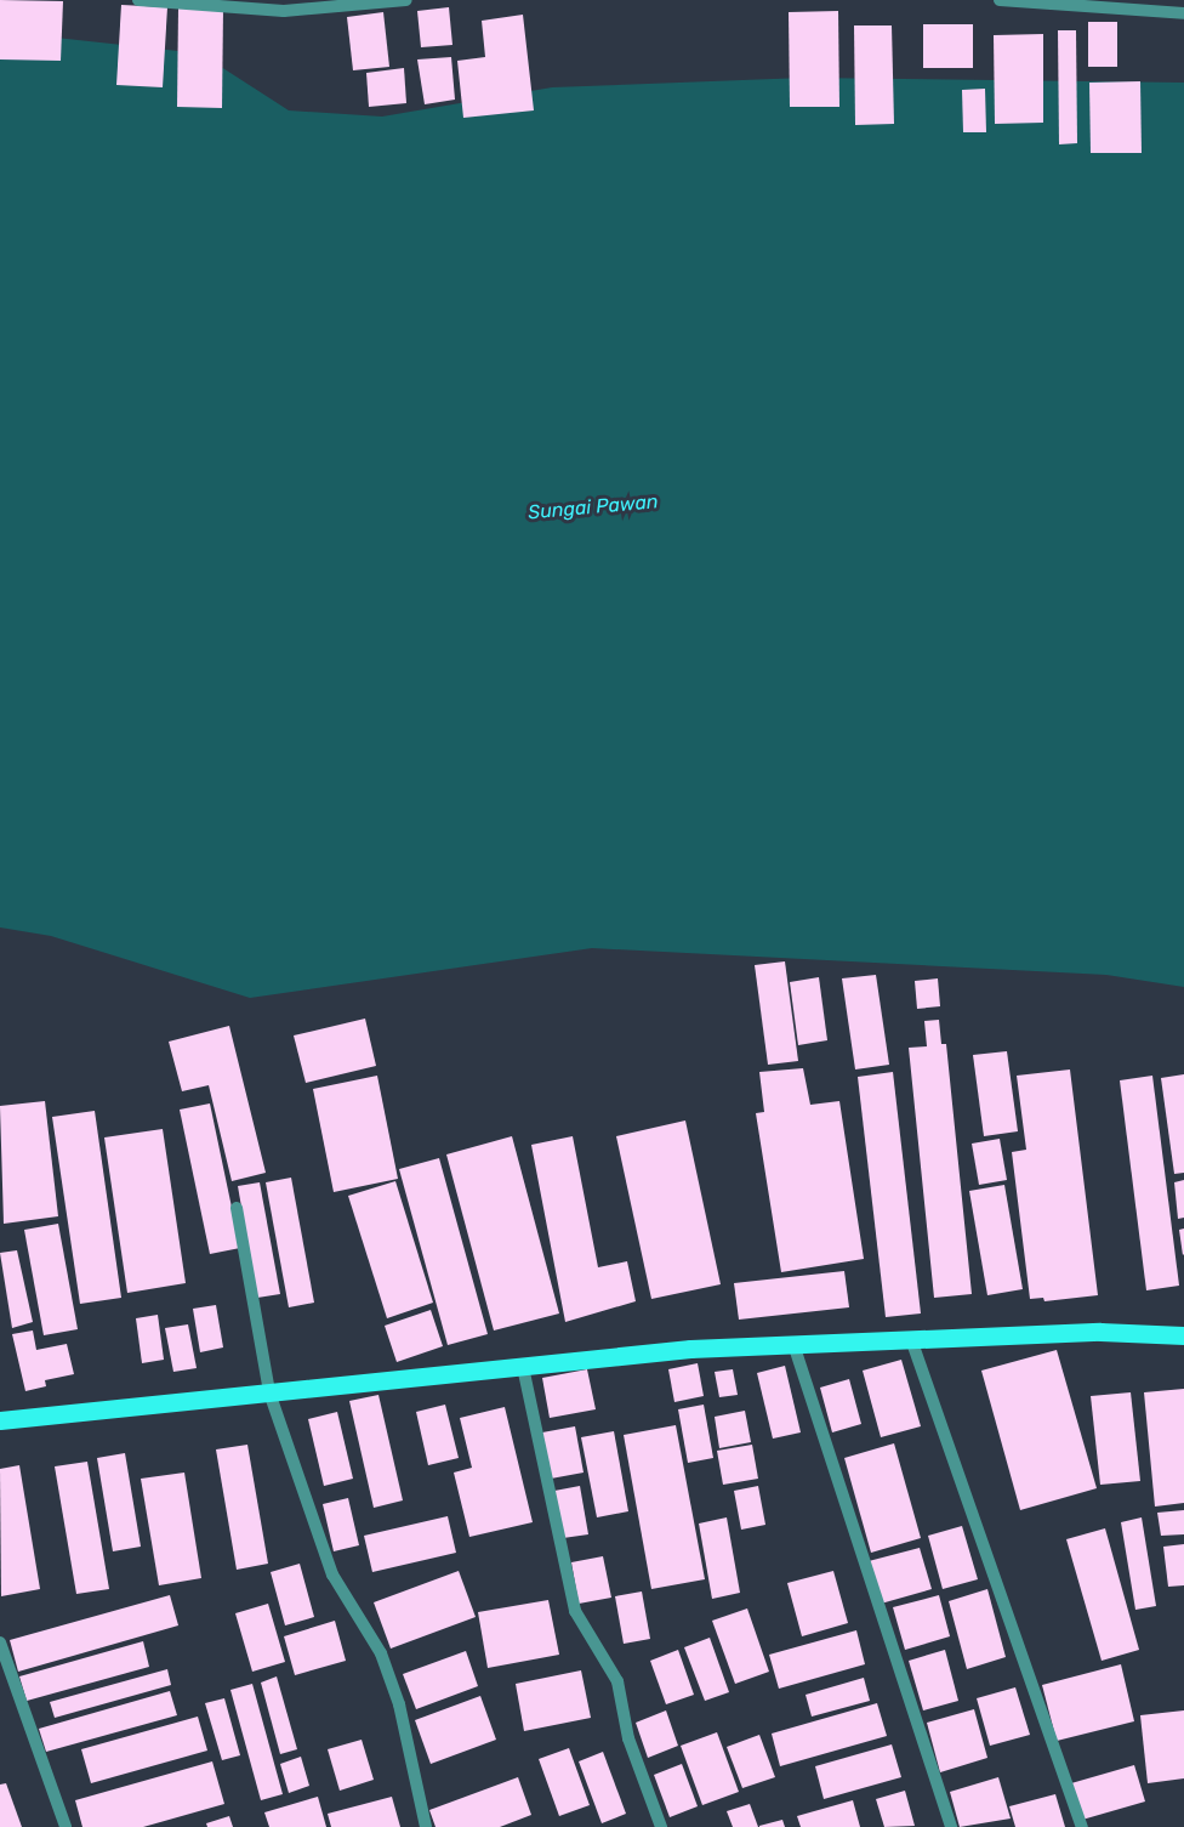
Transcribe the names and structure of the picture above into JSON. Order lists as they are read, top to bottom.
{
  "water": ["Sungai Pawan"]
}
